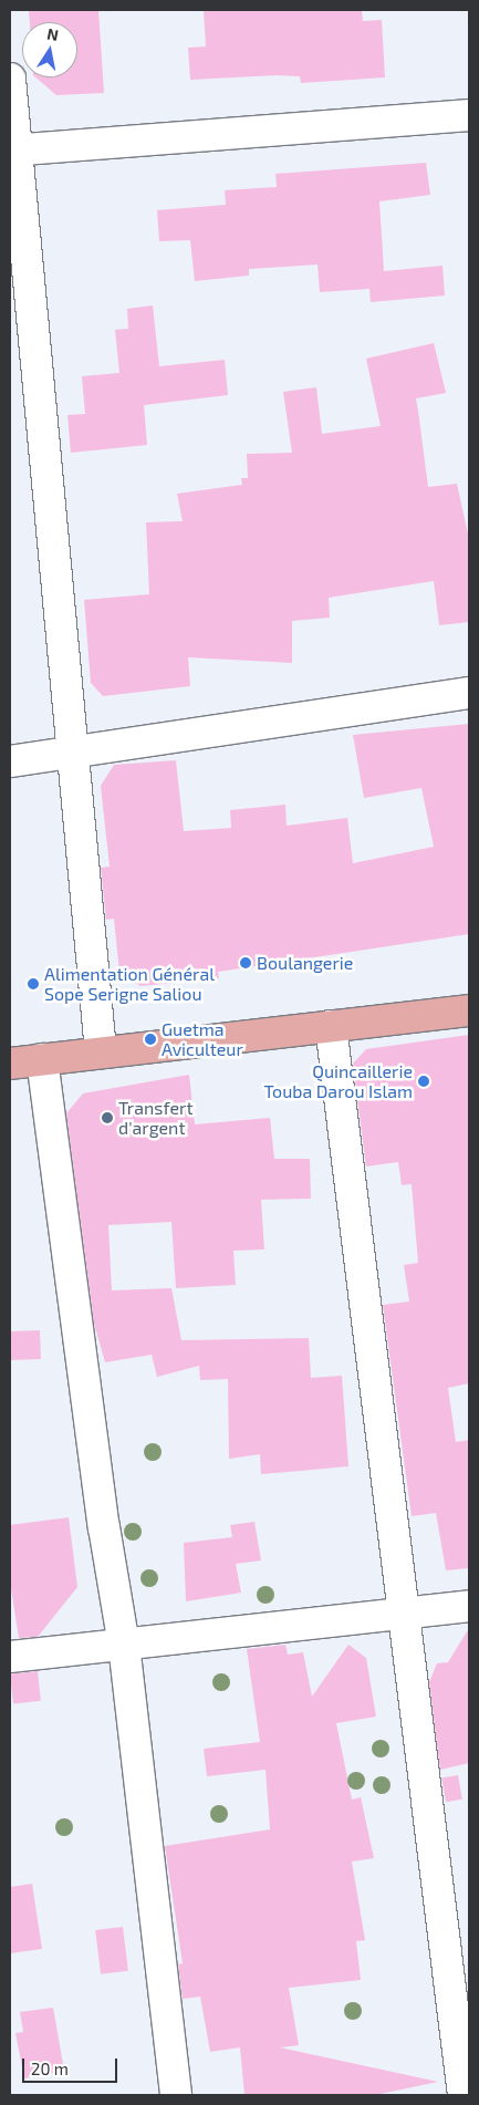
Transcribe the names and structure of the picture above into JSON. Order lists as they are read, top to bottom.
{
  "places": [
    "Boulangerie",
    "Alimentation Général Sope Serigne Saliou",
    "Guetma Aviculteur",
    "Quincaillerie Touba Darou Islam",
    "Transfert d'argent"
  ],
  "scale_bar": "20 m",
  "north": "top"
}
